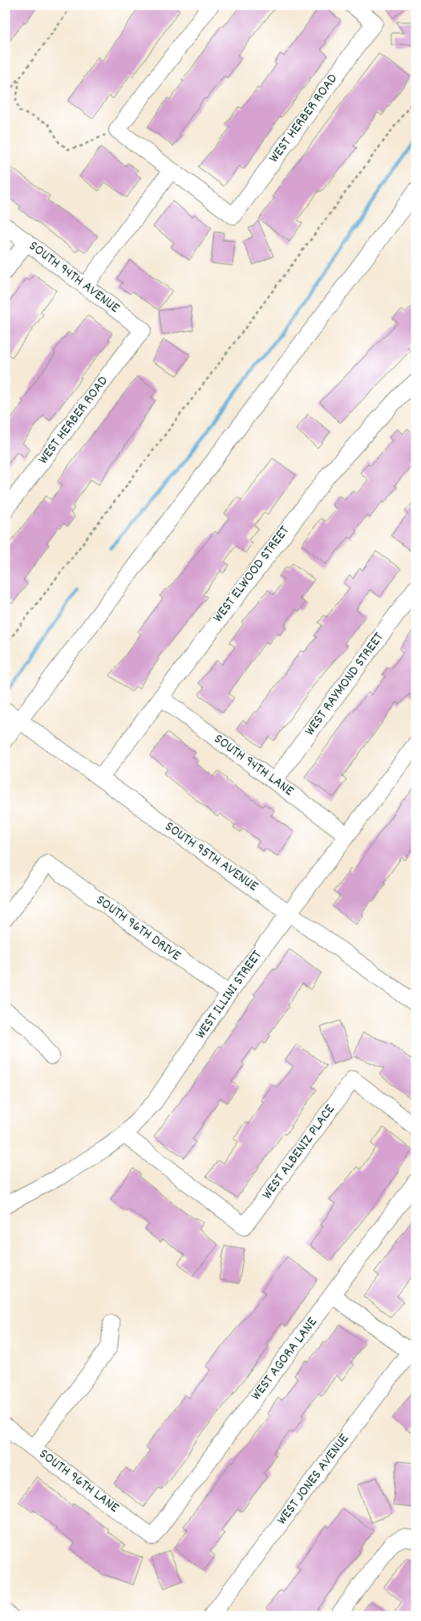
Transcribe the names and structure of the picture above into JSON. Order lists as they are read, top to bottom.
{
  "streets": {
    "street": [
      "WEST HERBER ROAD",
      "SOUTH 94TH AVENUE",
      "WEST ELWOOD STREET",
      "WEST RAYMOND STREET",
      "SOUTH 94TH LANE",
      "SOUTH 95TH AVENUE",
      "SOUTH 96TH DRIVE",
      "WEST ILLINI STREET",
      "WEST ALBENIZ PLACE",
      "WEST AGORA LANE",
      "WEST JONES AVENUE",
      "SOUTH 96TH LANE"
    ]
  },
  "crossings": [
    ["WEST HERBER ROAD", "SOUTH 94TH AVENUE"],
    ["WEST ELWOOD STREET", "SOUTH 94TH LANE"],
    ["WEST ELWOOD STREET", "SOUTH 95TH AVENUE"],
    ["WEST RAYMOND STREET", "SOUTH 94TH LANE"],
    ["SOUTH 94TH LANE", "WEST ILLINI STREET"],
    ["SOUTH 95TH AVENUE", "WEST ILLINI STREET"],
    ["SOUTH 96TH DRIVE", "WEST ILLINI STREET"],
    ["WEST ILLINI STREET", "WEST ALBENIZ PLACE"],
    ["WEST AGORA LANE", "SOUTH 96TH LANE"]
  ]
}
